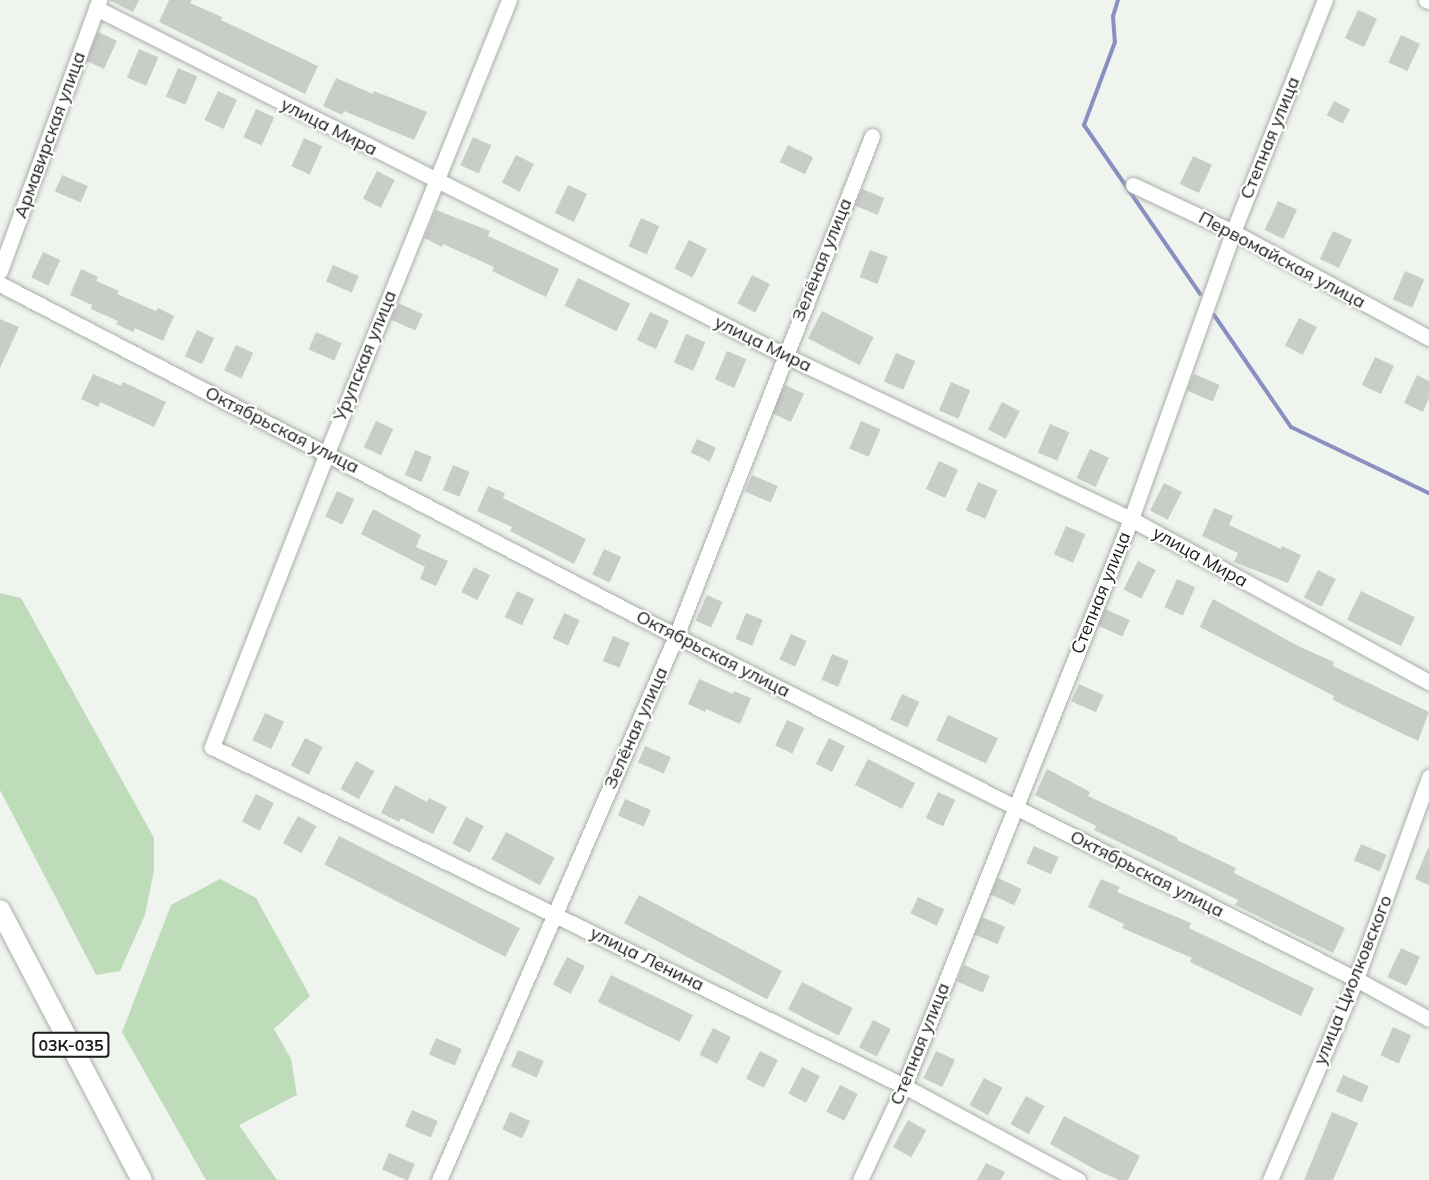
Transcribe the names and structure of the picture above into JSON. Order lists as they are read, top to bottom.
{
  "streets": {
    "main road": ["03К-035"],
    "street": [
      "улица Мира",
      "Армавирская улица",
      "Степная улица",
      "Зелёная улица",
      "Первомайская улица",
      "Урупская улица",
      "Октябрьская улица",
      "улица Ленина",
      "улица Циолковского"
    ]
  },
  "crossings": [
    ["улица Мира", "Армавирская улица"],
    ["улица Мира", "Степная улица"],
    ["улица Мира", "Зелёная улица"],
    ["улица Мира", "Урупская улица"],
    ["Степная улица", "Первомайская улица"],
    ["Степная улица", "Октябрьская улица"],
    ["Степная улица", "улица Ленина"],
    ["Зелёная улица", "Октябрьская улица"],
    ["Зелёная улица", "улица Ленина"],
    ["Урупская улица", "Октябрьская улица"],
    ["Урупская улица", "улица Ленина"],
    ["Октябрьская улица", "улица Циолковского"]
  ]
}
